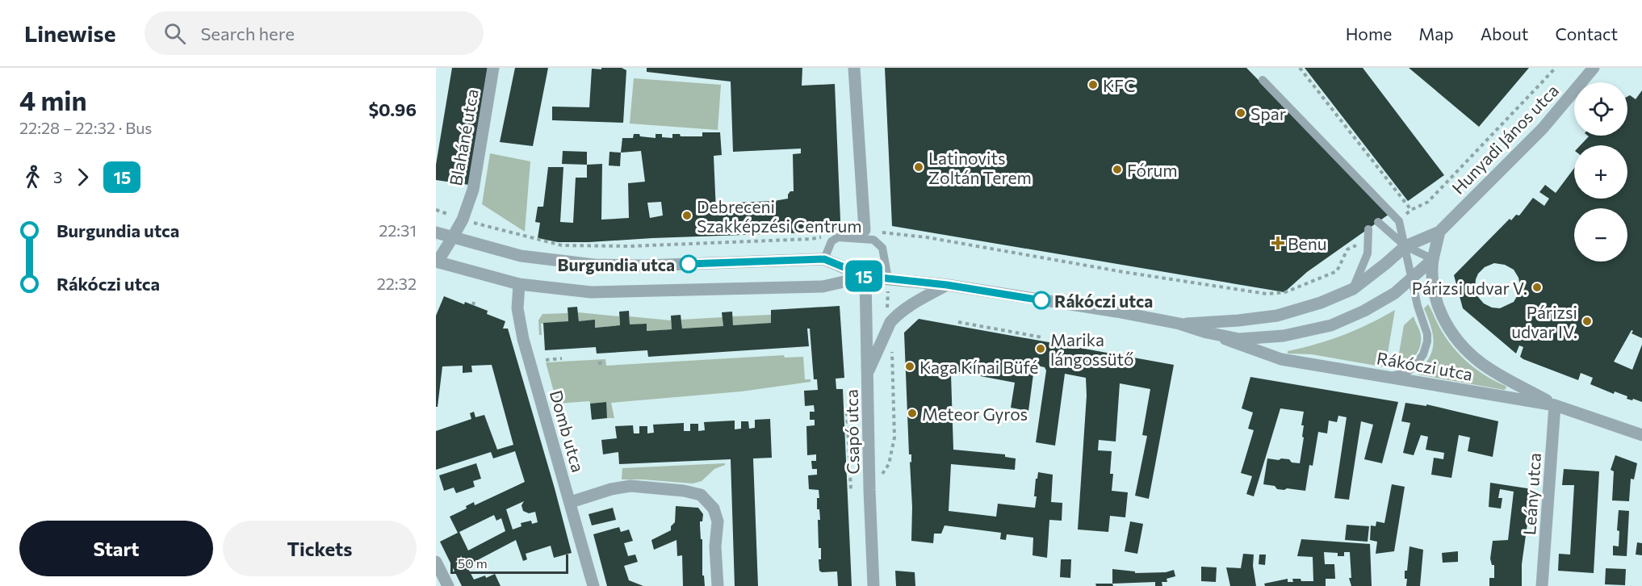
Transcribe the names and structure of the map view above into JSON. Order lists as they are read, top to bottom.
{
  "streets": {
    "street": [
      "Blaháné utca",
      "Hunyadi János utca",
      "Rákóczi utca",
      "Domb utca",
      "Csapó utca",
      "Leány utca"
    ]
  },
  "crossings": [
    ["Hunyadi János utca", "Rákóczi utca"],
    ["Rákóczi utca", "Csapó utca"],
    ["Rákóczi utca", "Leány utca"]
  ],
  "places": {
    "other": [
      "KFC",
      "Spar",
      "Latinovits Zoltán Terem",
      "Fórum",
      "Debreceni Szakképzési Centrum",
      "Burgundia utca",
      "Párizsi udvar V.",
      "Rákóczi utca",
      "Párizsi udvar IV.",
      "Marika lángossütő",
      "Kaga Kínai Büfé",
      "Meteor Gyros"
    ],
    "health": ["Benu"]
  },
  "lines": ["bus line 15"],
  "scale_bar": "50 m",
  "page": {
    "header": "Linewise",
    "search": "Search here",
    "nav": [
      "Home",
      "Map",
      "About",
      "Contact"
    ],
    "heading": ["4 min", "22:28 – 22:32 · Bus", "$0.96"],
    "on_map": "15",
    "map_buttons": ["+", "−"],
    "legs": ["3", "15"],
    "list": [
      {
        "name": "Burgundia utca",
        "value": "22:31"
      },
      {
        "name": "Rákóczi utca",
        "value": "22:32"
      }
    ],
    "buttons": ["Start", "Tickets"],
    "scale": "50 m"
  }
}
